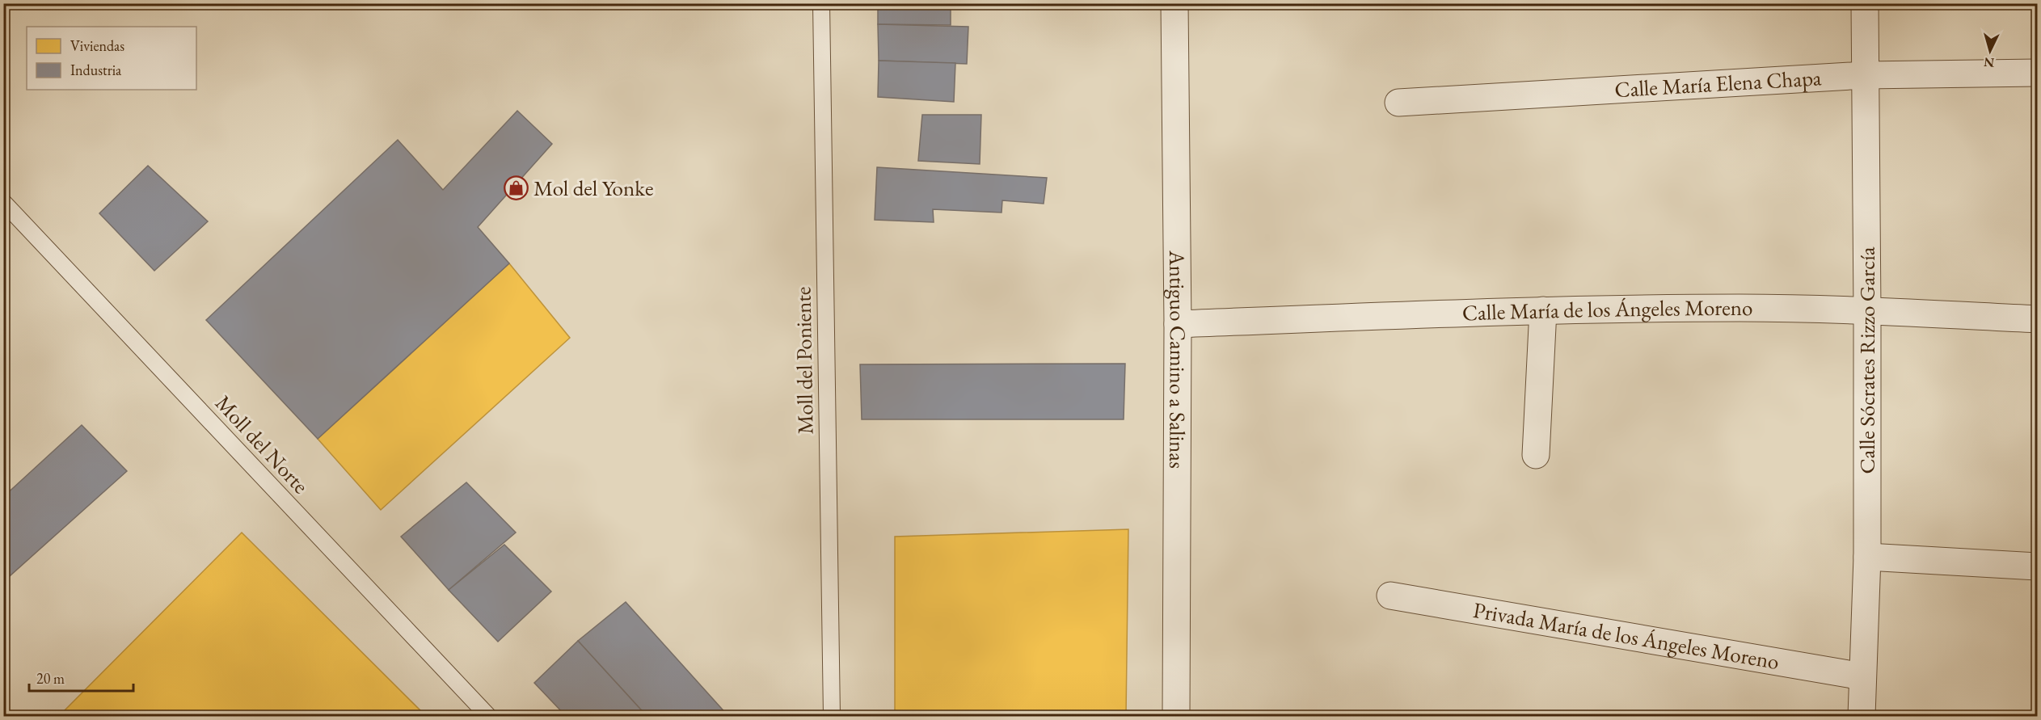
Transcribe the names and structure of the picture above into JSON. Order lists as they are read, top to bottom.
{
  "streets": {
    "street": [
      "Calle María Elena Chapa",
      "Calle María de los Ángeles Moreno",
      "Antiguo Camino a Salinas",
      "Calle Sócrates Rizzo García",
      "Privada María de los Ángeles Moreno"
    ],
    "lane": ["Moll del Poniente", "Moll del Norte"]
  },
  "crossings": [
    ["Calle María Elena Chapa", "Calle Sócrates Rizzo García"],
    ["Calle María de los Ángeles Moreno", "Antiguo Camino a Salinas"],
    ["Calle María de los Ángeles Moreno", "Calle Sócrates Rizzo García"],
    ["Calle Sócrates Rizzo García", "Privada María de los Ángeles Moreno"]
  ],
  "places": {
    "shop": ["Mol del Yonke"]
  },
  "legend": ["Viviendas", "Industria"],
  "scale_bar": "20 m",
  "north": "bottom"
}
